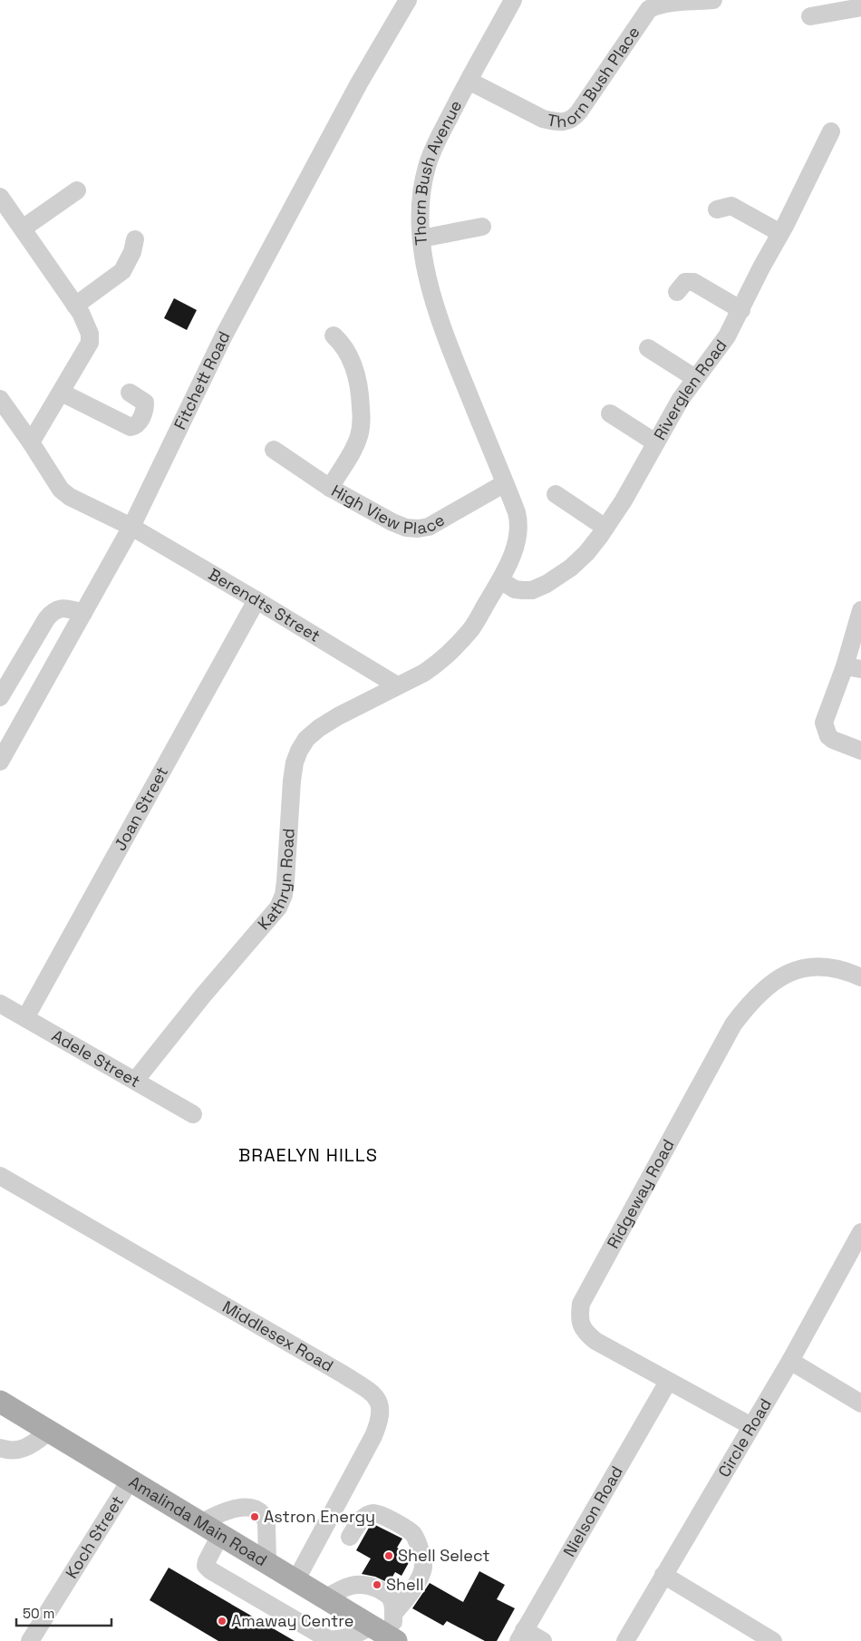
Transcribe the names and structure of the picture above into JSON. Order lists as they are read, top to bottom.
{
  "streets": {
    "main road": ["Amalinda Main Road"],
    "street": [
      "Thorn Bush Place",
      "Thorn Bush Avenue",
      "Fitchett Road",
      "Riverglen Road",
      "High View Place",
      "Berendts Street",
      "Joan Street",
      "Kathryn Road",
      "Adele Street",
      "Ridgeway Road",
      "Middlesex Road",
      "Circle Road",
      "Nielson Road",
      "Koch Street"
    ]
  },
  "crossings": [
    ["Thorn Bush Place", "Thorn Bush Avenue"],
    ["Thorn Bush Avenue", "Riverglen Road"],
    ["Thorn Bush Avenue", "High View Place"],
    ["Thorn Bush Avenue", "Kathryn Road"],
    ["Fitchett Road", "Berendts Street"],
    ["Riverglen Road", "Kathryn Road"],
    ["Berendts Street", "Joan Street"],
    ["Berendts Street", "Kathryn Road"],
    ["Joan Street", "Adele Street"],
    ["Kathryn Road", "Adele Street"],
    ["Ridgeway Road", "Circle Road"],
    ["Ridgeway Road", "Nielson Road"],
    ["Middlesex Road", "Amalinda Main Road"],
    ["Amalinda Main Road", "Koch Street"]
  ],
  "districts": ["BRAELYN HILLS"],
  "places": [
    "Astron Energy",
    "Shell Select",
    "Shell",
    "Amaway Centre"
  ],
  "scale_bar": "50 m"
}
